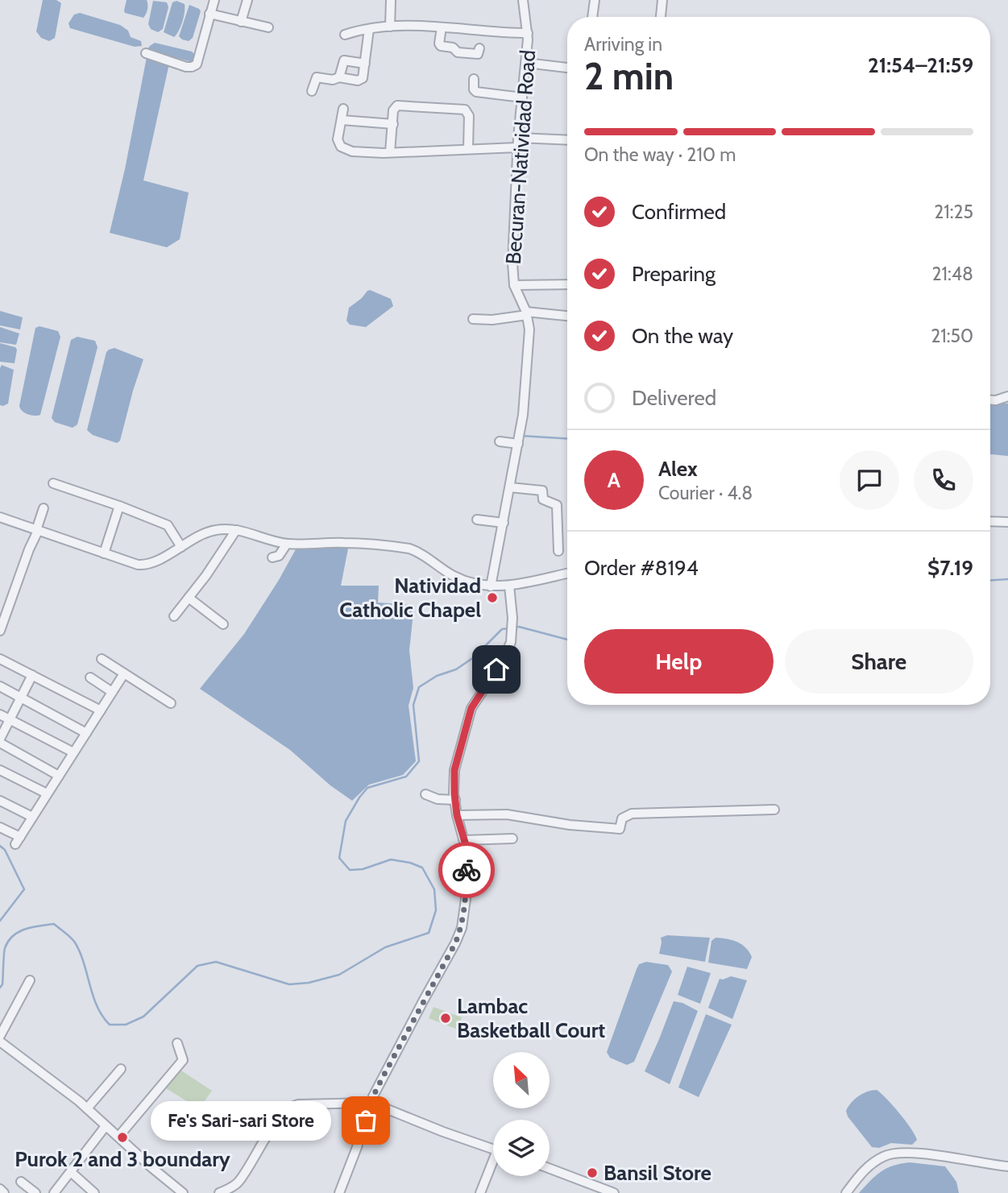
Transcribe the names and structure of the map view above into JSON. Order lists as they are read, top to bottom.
{
  "streets": {
    "street": ["Becuran-Natividad Road"]
  },
  "places": [
    "Natividad Catholic Chapel",
    "Lambac Basketball Court",
    "Fe's Sari-sari Store",
    "Purok 2 and 3 boundary",
    "Bansil Store"
  ],
  "north": "top left",
  "page": {
    "heading": ["2 min", "Arriving in", "21:54–21:59"],
    "panel": [
      "Alex",
      "Courier · 4.8",
      "Order #8194",
      "$7.19"
    ],
    "bar": "On the way · 210 m",
    "list": [
      ["Confirmed", "21:25"],
      ["Preparing", "21:48"],
      ["On the way", "21:50"],
      "Delivered"
    ],
    "round": "A",
    "buttons": ["Help", "Share"],
    "bubble": "Fe's Sari-sari Store"
  }
}
